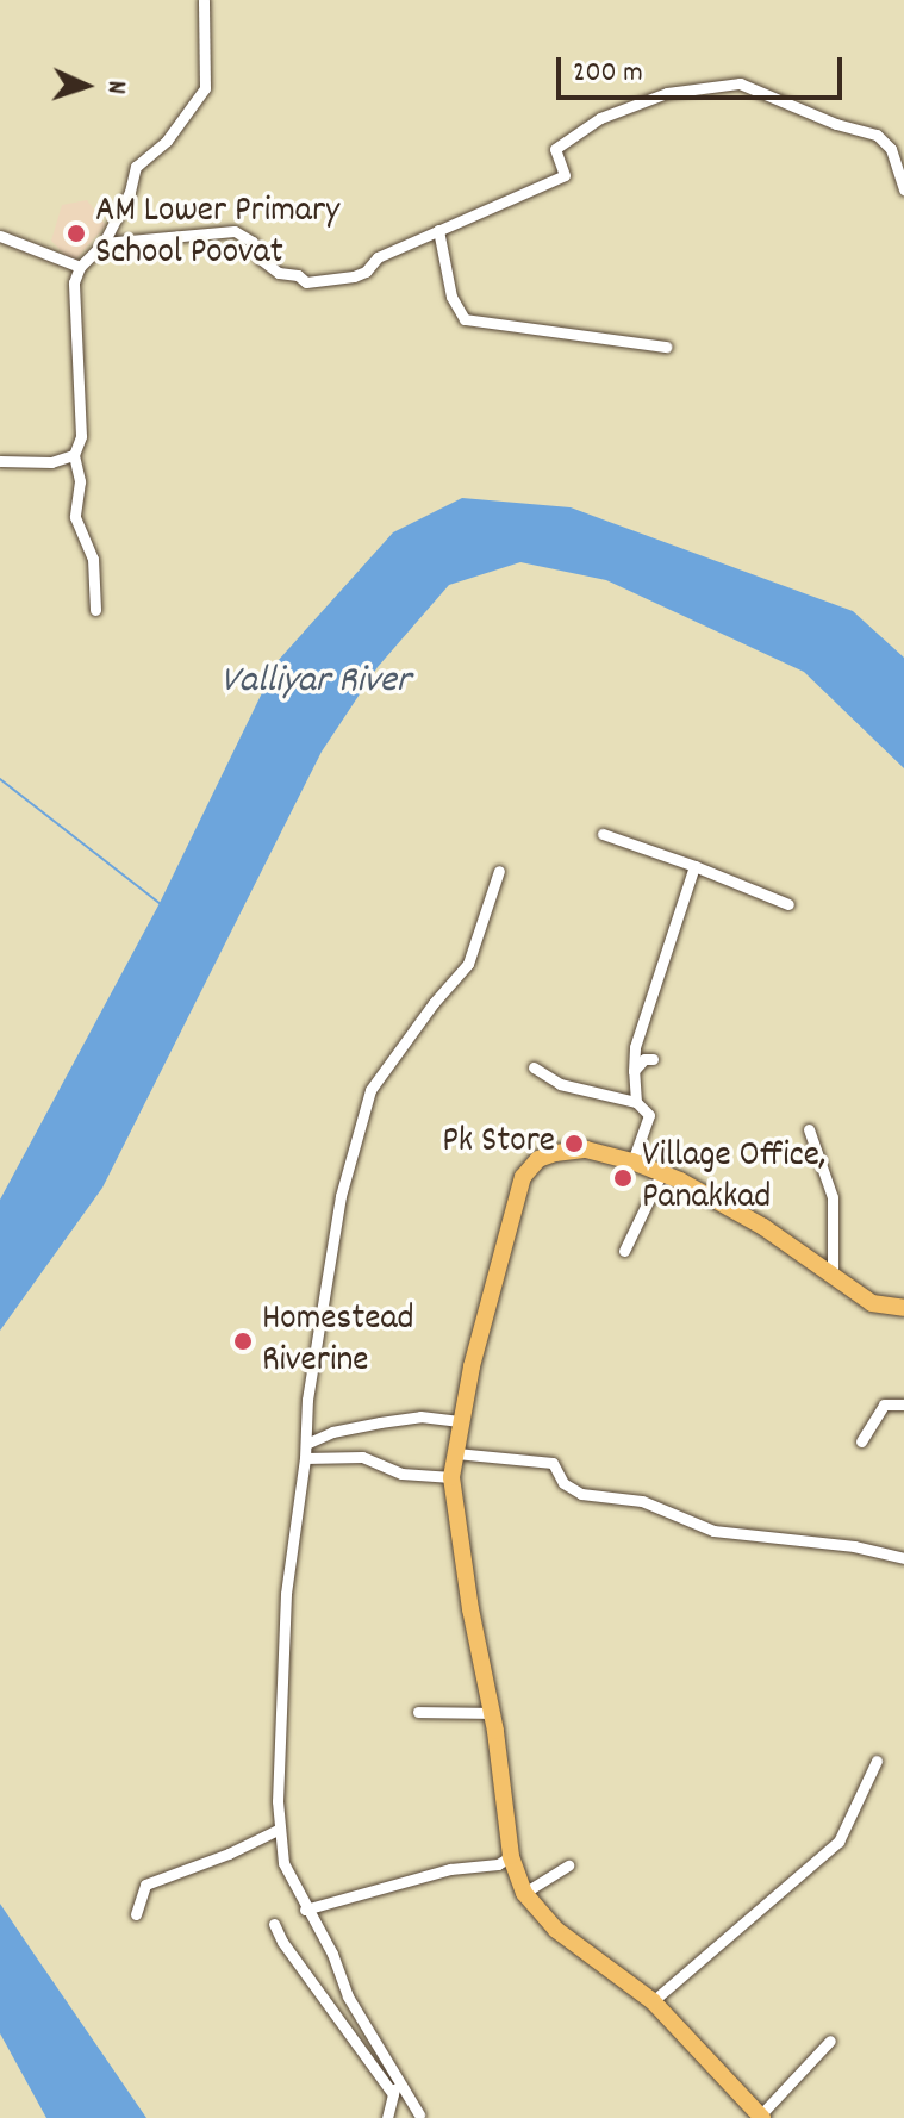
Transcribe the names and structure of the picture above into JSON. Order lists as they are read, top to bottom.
{
  "water": ["Valliyar River"],
  "places": [
    "AM Lower Primary School Poovat",
    "Pk Store",
    "Village Office, Panakkad",
    "Homestead Riverine"
  ],
  "scale_bar": "200 m",
  "north": "right"
}
